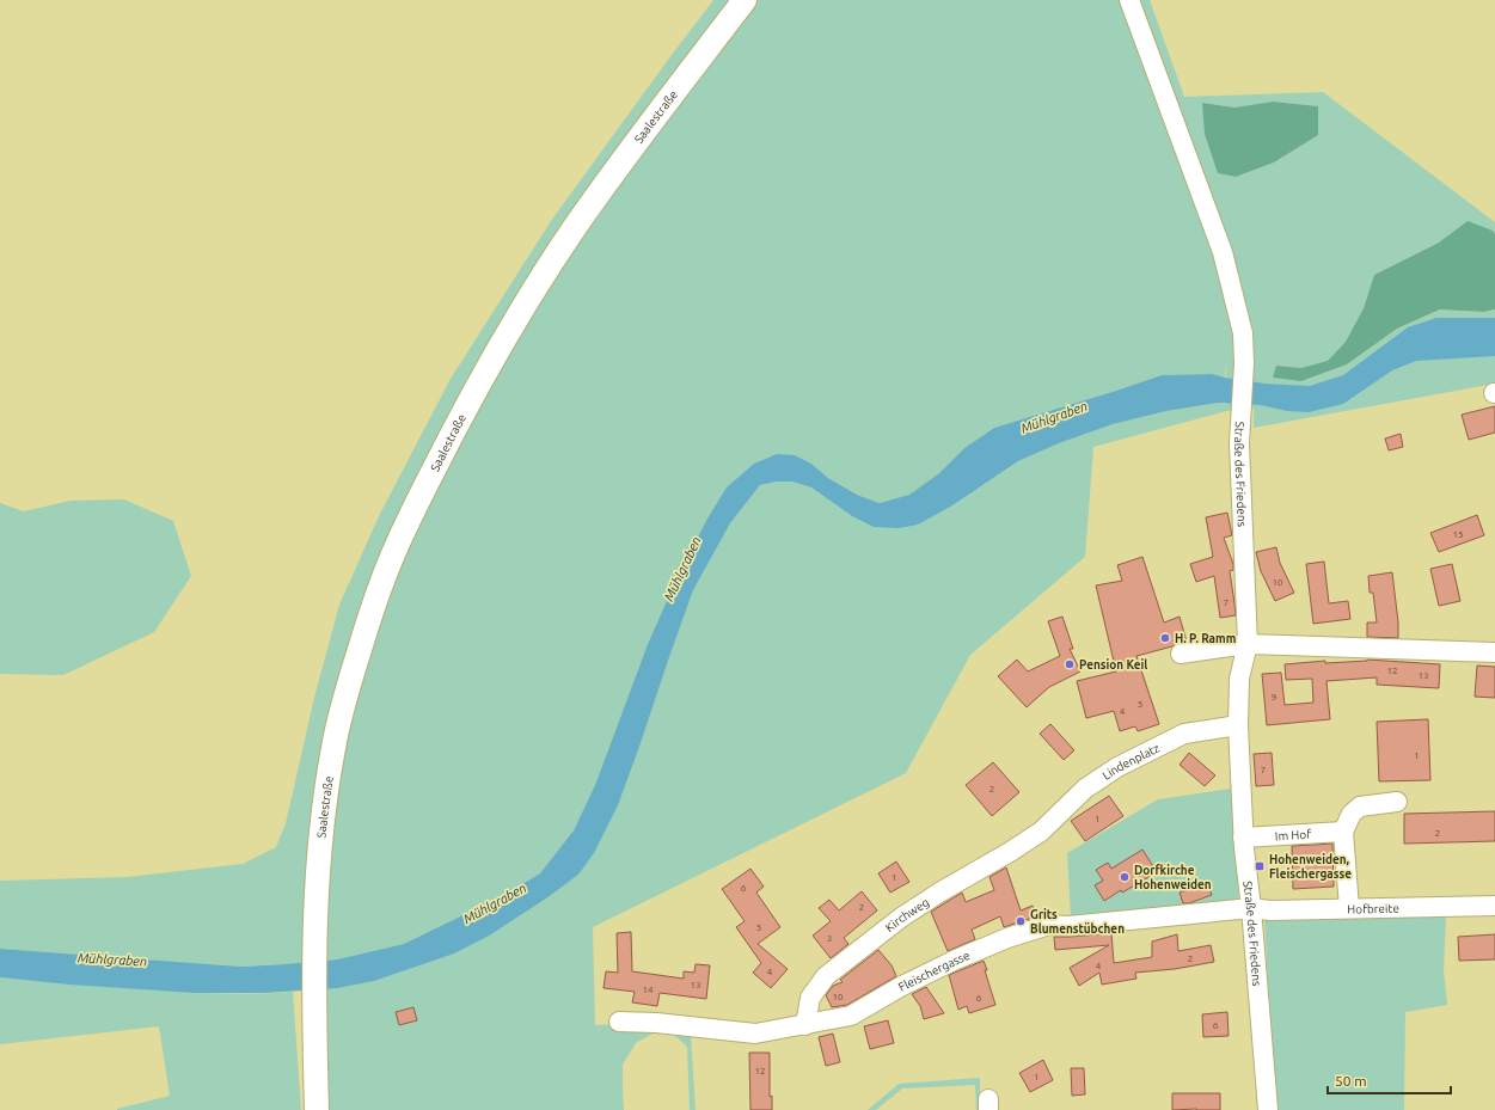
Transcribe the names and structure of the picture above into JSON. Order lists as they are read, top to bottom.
{
  "streets": {
    "street": [
      "Saalestraße",
      "Straße des Friedens",
      "Lindenplatz",
      "Im Hof",
      "Hofbreite",
      "Kirchweg",
      "Fleischergasse"
    ]
  },
  "crossings": [
    ["Straße des Friedens", "Lindenplatz"],
    ["Straße des Friedens", "Im Hof"],
    ["Straße des Friedens", "Hofbreite"],
    ["Straße des Friedens", "Fleischergasse"],
    ["Lindenplatz", "Kirchweg"],
    ["Hofbreite", "Fleischergasse"],
    ["Kirchweg", "Fleischergasse"]
  ],
  "water": ["Mühlgraben"],
  "places": {
    "other": [
      "H. P. Ramm",
      "Pension Keil",
      "Dorfkirche Hohenweiden",
      "Grits Blumenstübchen"
    ],
    "transit": ["Hohenweiden, Fleischergasse"]
  },
  "house_numbers": [
    "15",
    "10",
    "7",
    "12",
    "13",
    "9",
    "5",
    "4",
    "1",
    "7",
    "2",
    "1",
    "2",
    "1",
    "6",
    "2",
    "5",
    "3",
    "2",
    "4",
    "4",
    "13",
    "14",
    "10",
    "6",
    "6",
    "12",
    "1"
  ],
  "scale_bar": "50 m"
}
